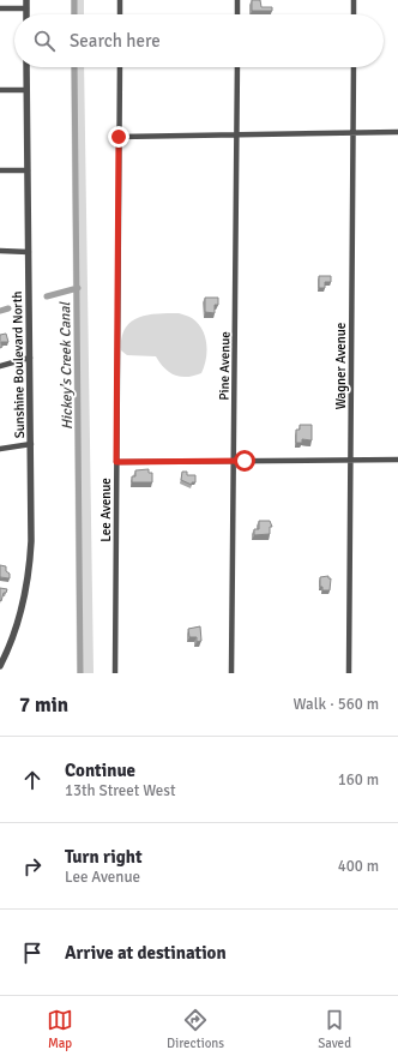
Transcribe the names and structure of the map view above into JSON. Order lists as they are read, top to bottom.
{
  "streets": {
    "street": [
      "Sunshine Boulevard North",
      "Pine Avenue",
      "Wagner Avenue",
      "Lee Avenue"
    ]
  },
  "water": ["Hickey's Creek Canal"],
  "page": {
    "search": "Search here",
    "heading": ["7 min", "Walk · 560 m"],
    "list": [
      ["Continue", "13th Street West", "160 m"],
      ["Turn right", "Lee Avenue", "400 m"],
      "Arrive at destination"
    ],
    "nav": ["Map", "Directions", "Saved"]
  }
}
